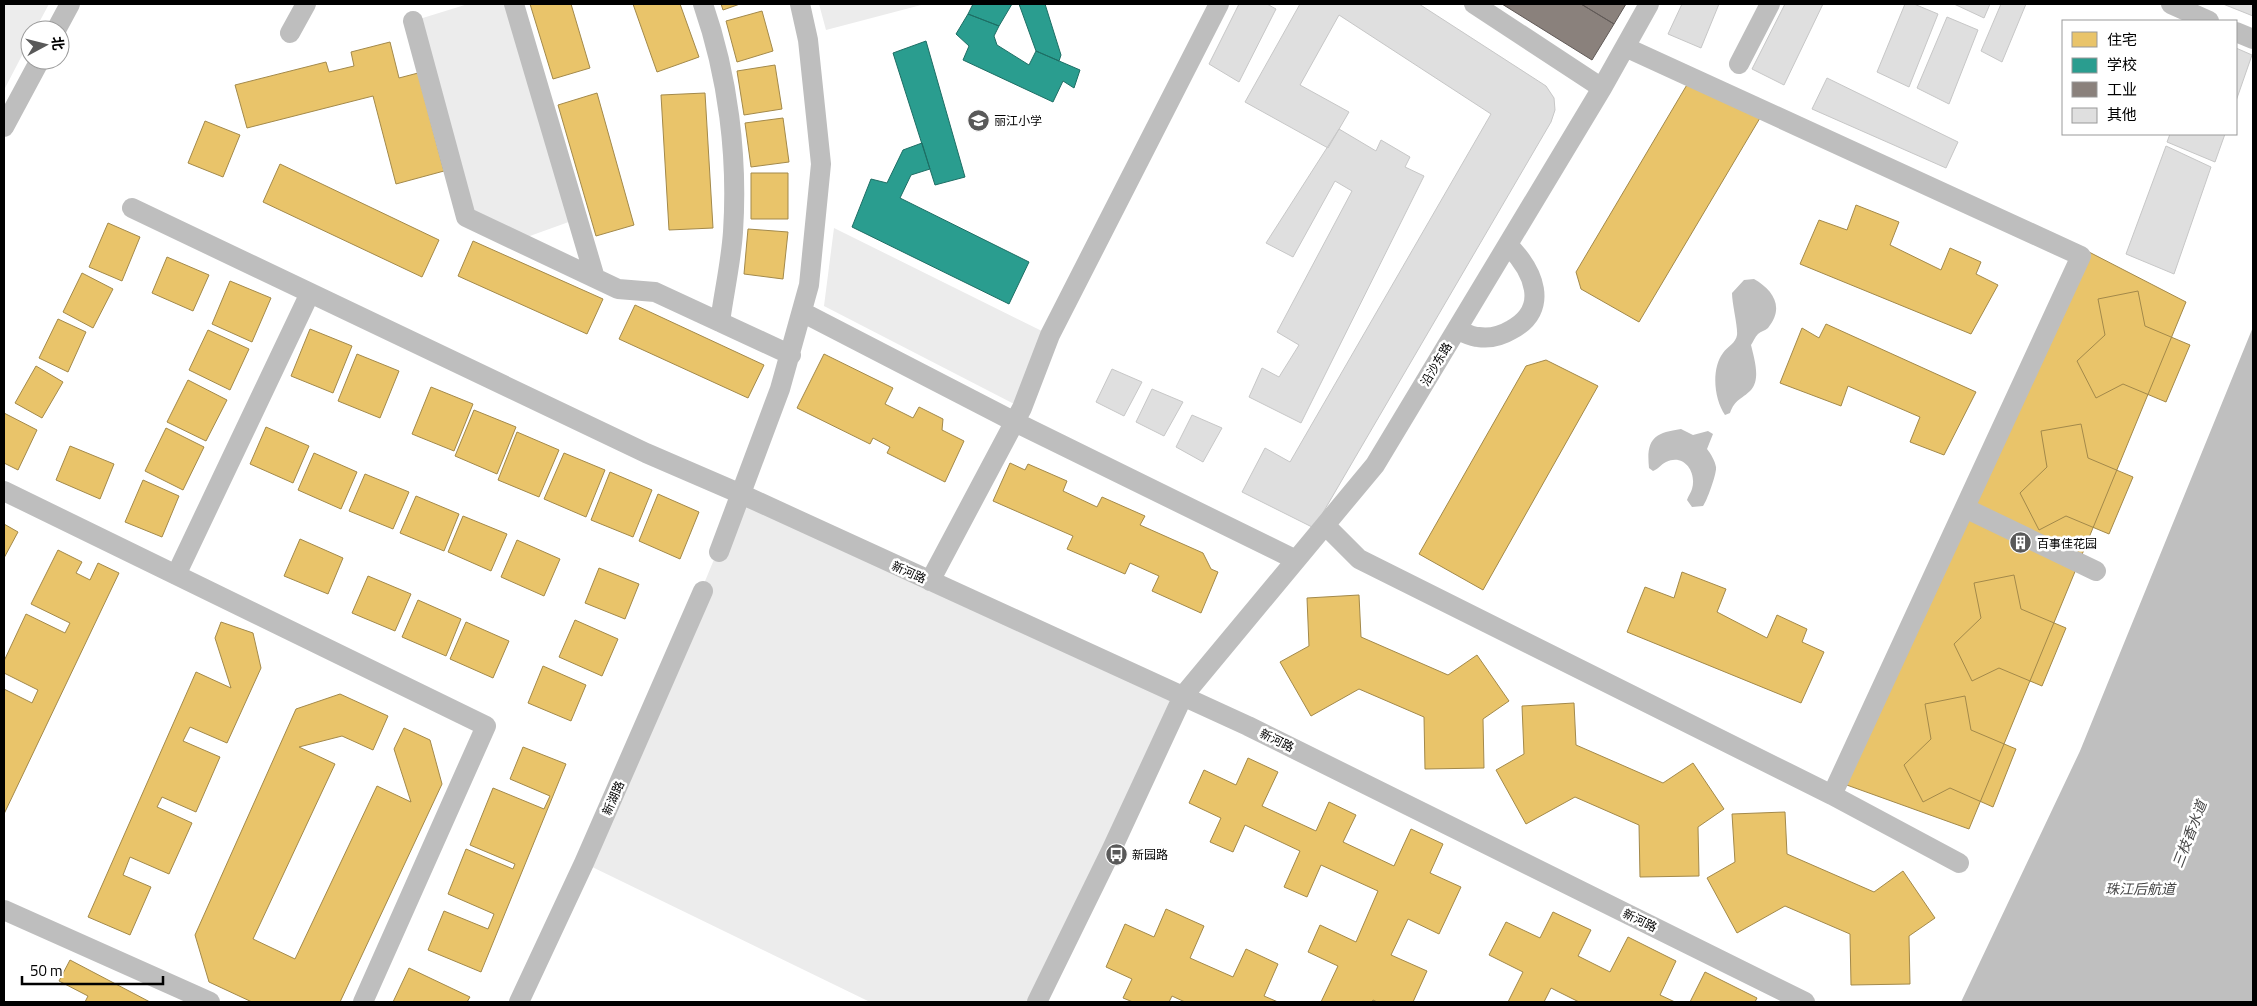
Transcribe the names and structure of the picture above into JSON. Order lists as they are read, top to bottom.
{
  "streets": {
    "street": ["沿沙东路", "新河路", "新湖路"]
  },
  "crossings": [
    ["沿沙东路", "新河路"]
  ],
  "water": ["三枝香水道", "珠江后航道"],
  "places": {
    "school or university": ["丽江小学"],
    "building": ["百事佳花园"],
    "bus stop": ["新园路"]
  },
  "legend": [
    "住宅",
    "学校",
    "工业",
    "其他"
  ],
  "scale_bar": "50 m",
  "north": "right"
}
